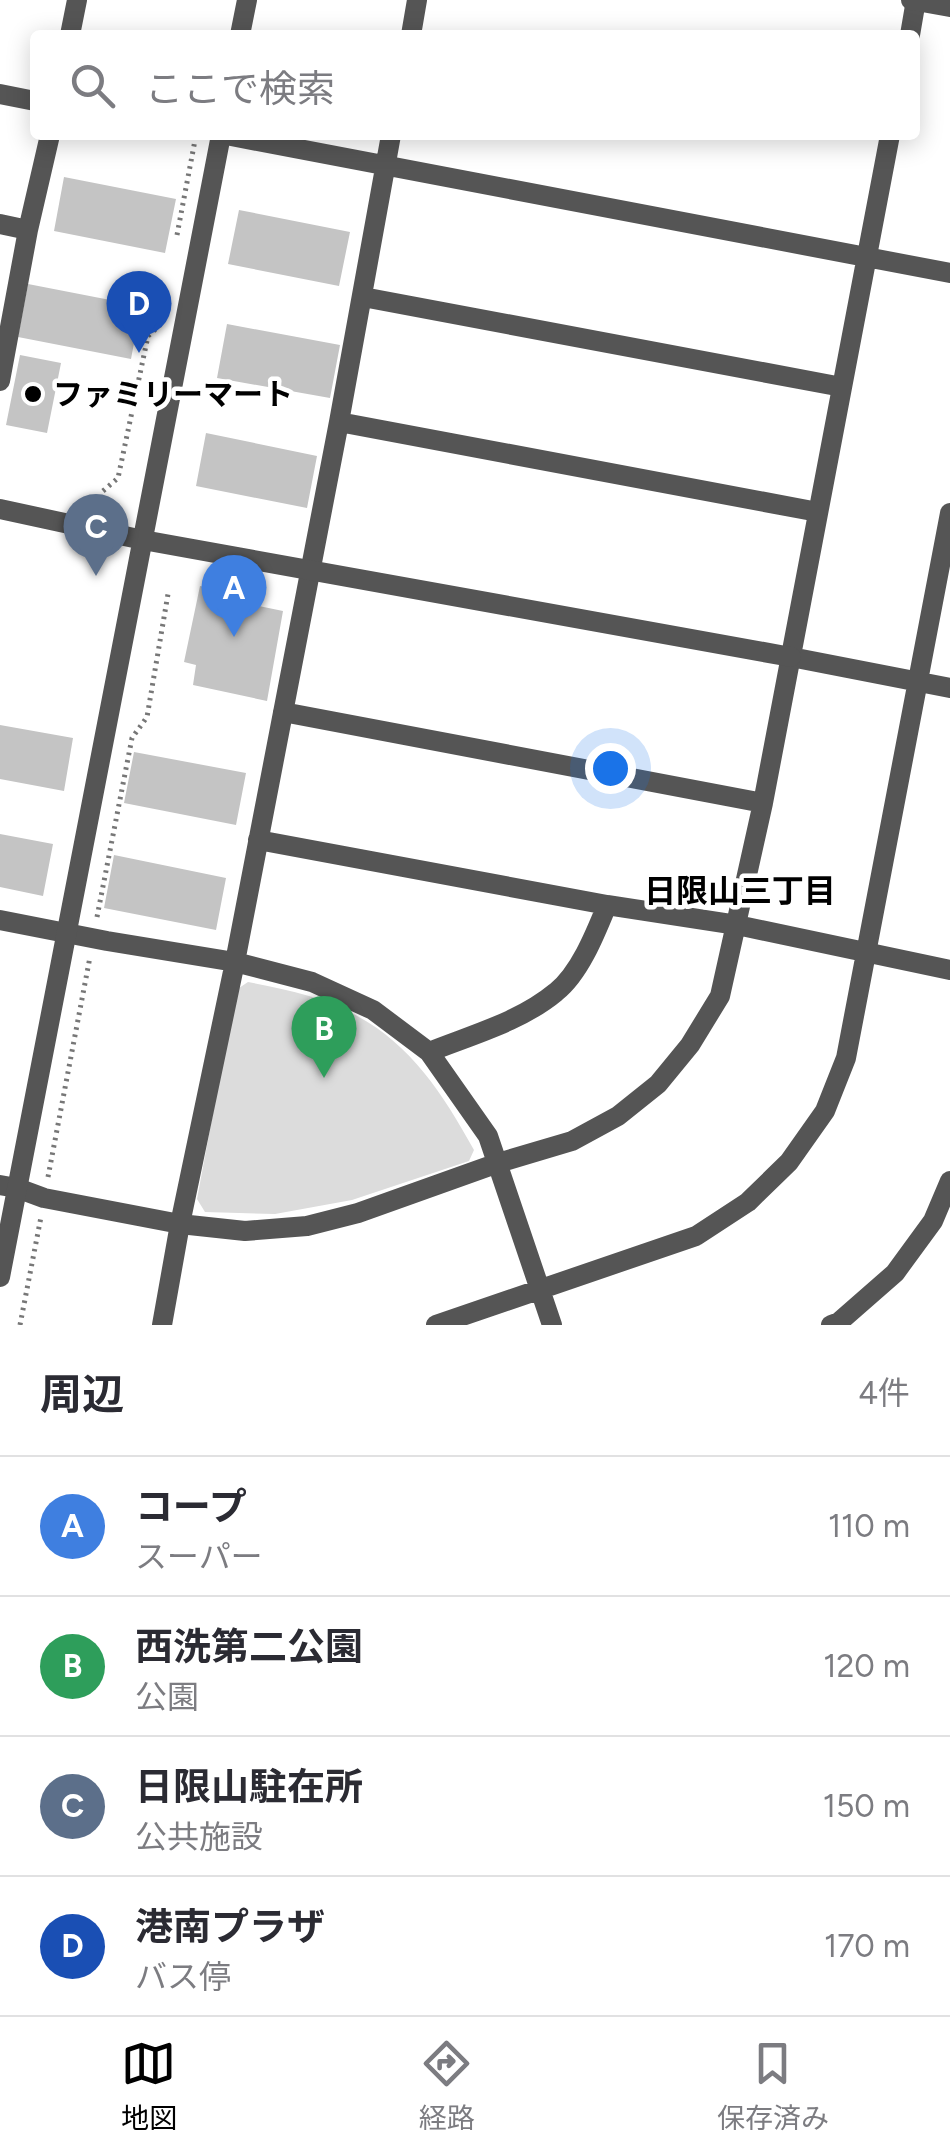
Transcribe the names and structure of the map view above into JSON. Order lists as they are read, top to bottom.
{
  "districts": ["日限山三丁目"],
  "places": ["ファミリーマート"],
  "page": {
    "search": "ここで検索",
    "pins": [
      "D",
      "C",
      "A",
      "B"
    ],
    "heading": ["周辺", "4件"],
    "list": [
      {
        "mark": "A",
        "name": "コープ",
        "note": "スーパー",
        "value": "110 m"
      },
      {
        "mark": "B",
        "name": "西洗第二公園",
        "note": "公園",
        "value": "120 m"
      },
      {
        "mark": "C",
        "name": "日限山駐在所",
        "note": "公共施設",
        "value": "150 m"
      },
      {
        "mark": "D",
        "name": "港南プラザ",
        "note": "バス停",
        "value": "170 m"
      }
    ],
    "nav": ["地図", "経路", "保存済み"]
  }
}
